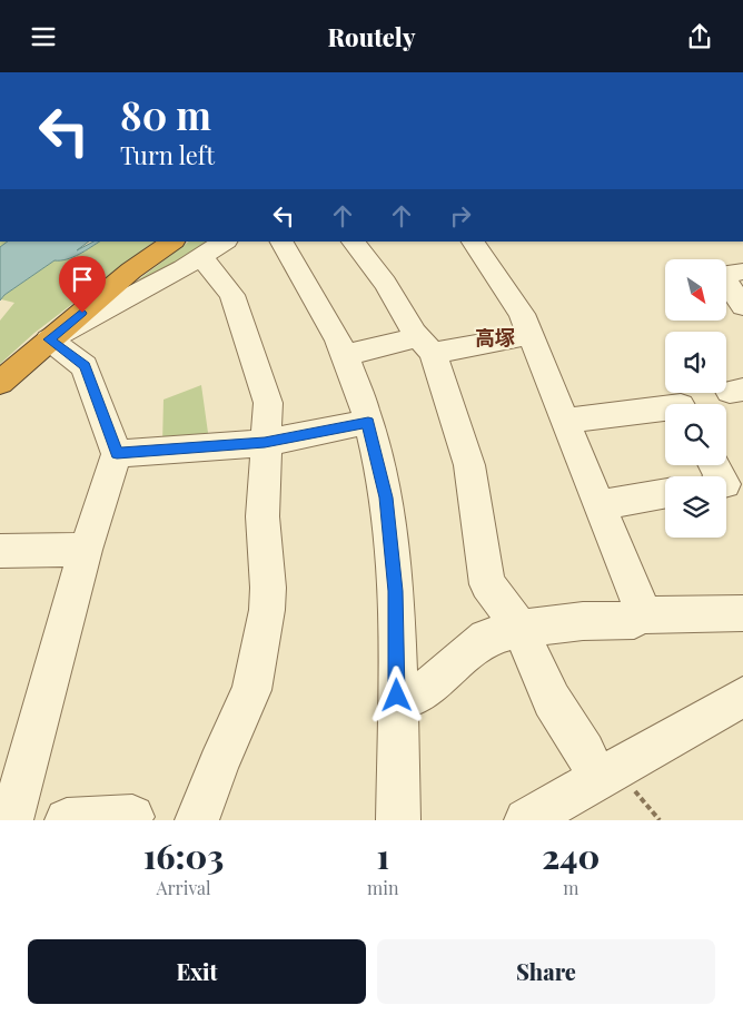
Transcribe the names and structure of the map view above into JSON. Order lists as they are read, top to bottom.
{
  "districts": ["高塚"],
  "north": "bottom right",
  "page": {
    "header": "Routely",
    "turn": ["80 m", "Turn left"],
    "eta": [
      "16:03",
      "Arrival",
      "1",
      "min",
      "240",
      "m"
    ],
    "buttons": ["Exit", "Share"]
  }
}
